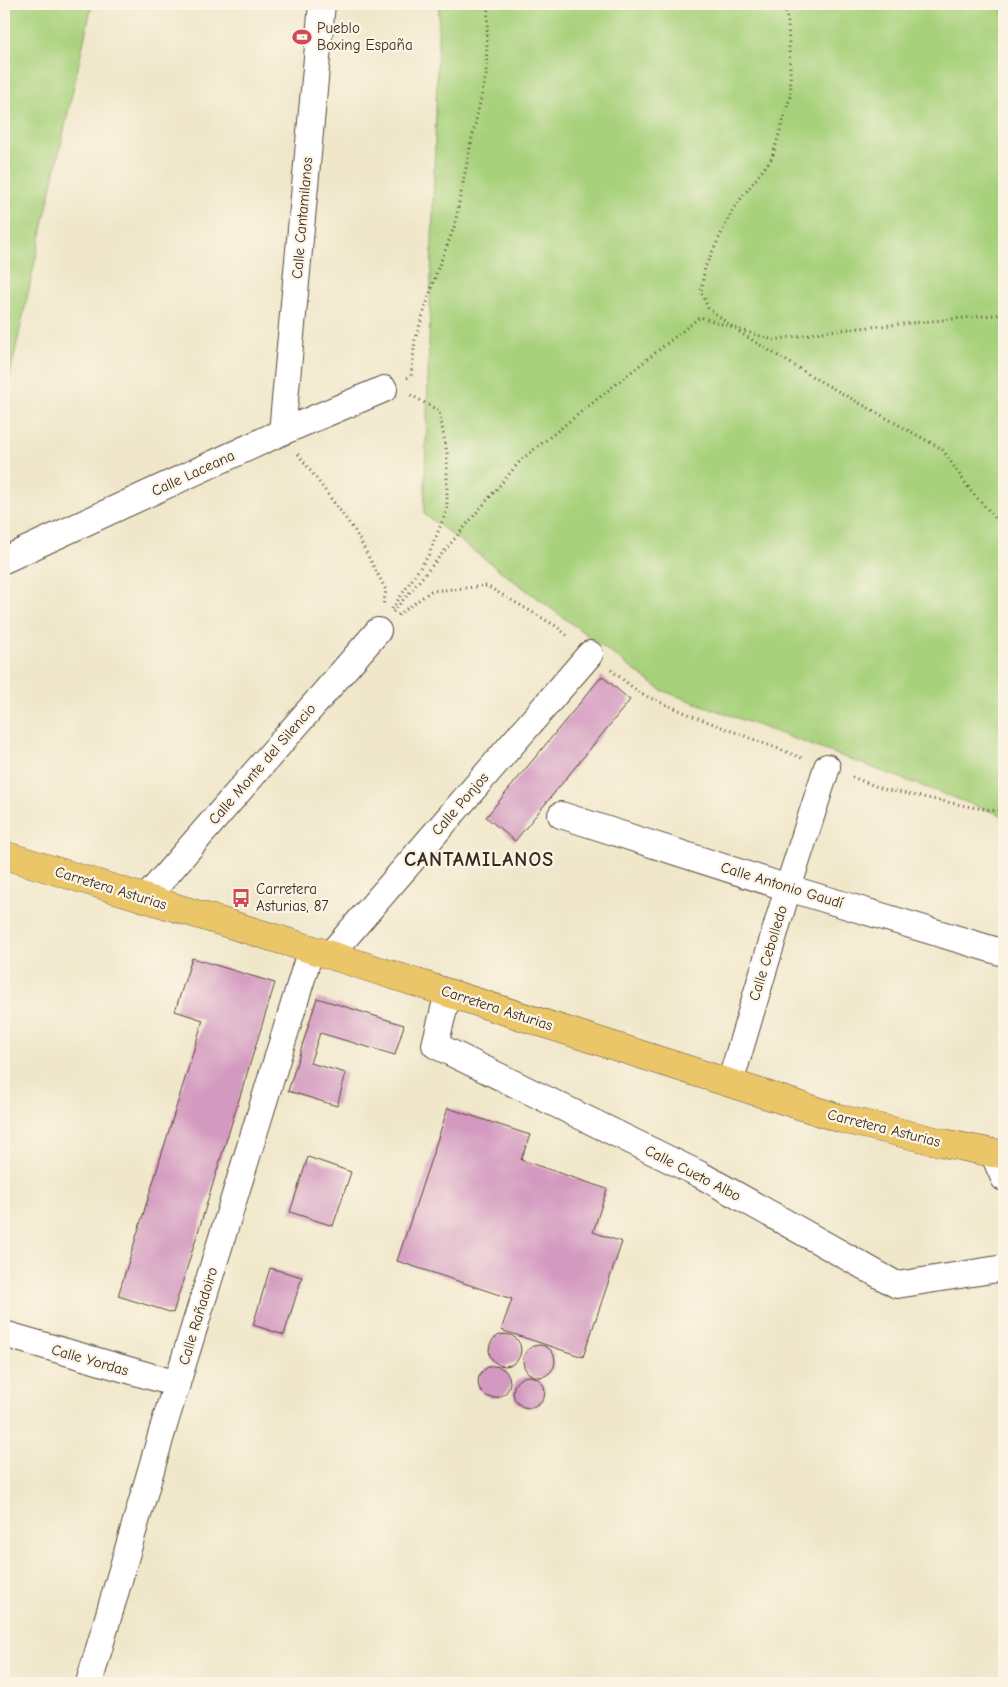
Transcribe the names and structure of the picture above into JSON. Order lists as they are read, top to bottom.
{
  "streets": {
    "main road": ["Carretera Asturias"],
    "street": [
      "Calle Cantamilanos",
      "Calle Laceana",
      "Calle Monte del Silencio",
      "Calle Ponjos",
      "Calle Antonio Gaudí",
      "Calle Cebolledo",
      "Calle Cueto Albo",
      "Calle Rañadoiro",
      "Calle Yordas"
    ]
  },
  "crossings": [
    ["Calle Cantamilanos", "Calle Laceana"],
    ["Calle Monte del Silencio", "Carretera Asturias"],
    ["Calle Ponjos", "Carretera Asturias"],
    ["Calle Ponjos", "Calle Rañadoiro"],
    ["Calle Antonio Gaudí", "Calle Cebolledo"],
    ["Carretera Asturias", "Calle Cebolledo"],
    ["Carretera Asturias", "Calle Cueto Albo"],
    ["Carretera Asturias", "Calle Rañadoiro"],
    ["Calle Rañadoiro", "Calle Yordas"]
  ],
  "districts": ["CANTAMILANOS"],
  "places": {
    "sports": ["Pueblo Boxing España"],
    "bus stop": ["Carretera Asturias, 87"]
  }
}
